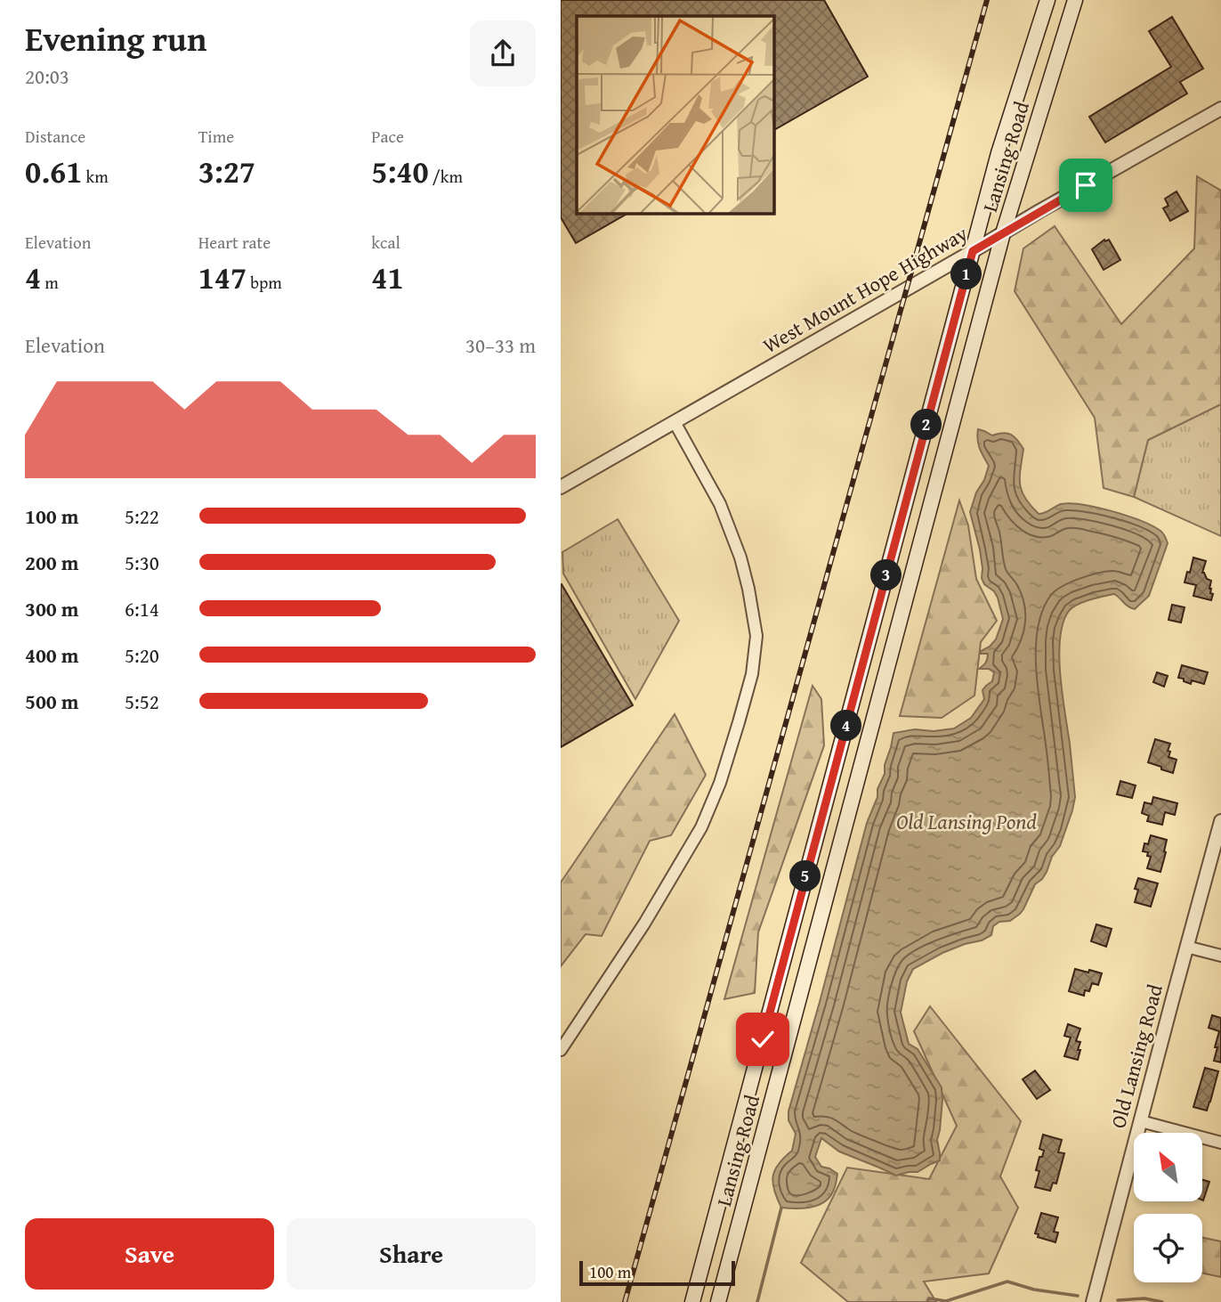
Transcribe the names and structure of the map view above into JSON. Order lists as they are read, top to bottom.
{
  "streets": {
    "main road": ["Lansing Road"],
    "street": ["West Mount Hope Highway", "Old Lansing Road"]
  },
  "crossings": [
    ["Lansing Road", "West Mount Hope Highway"]
  ],
  "water": ["Old Lansing Pond"],
  "scale_bar": "100 m",
  "north": "top left",
  "page": {
    "heading": ["Evening run", "20:03"],
    "stats": [
      ["Distance", "0.61 km"],
      ["Time", "3:27"],
      ["Pace", "5:40 /km"],
      ["Elevation", "4 m"],
      ["Heart rate", "147 bpm"],
      ["kcal", "41"]
    ],
    "pins": [
      "1",
      "2",
      "3",
      "4",
      "5"
    ],
    "chart": ["Elevation", "30–33 m"],
    "list": [
      {
        "name": "100 m",
        "note": "5:22"
      },
      {
        "name": "200 m",
        "note": "5:30"
      },
      {
        "name": "300 m",
        "note": "6:14"
      },
      {
        "name": "400 m",
        "note": "5:20"
      },
      {
        "name": "500 m",
        "note": "5:52"
      }
    ],
    "buttons": ["Save", "Share"],
    "scale": "100 m"
  }
}
